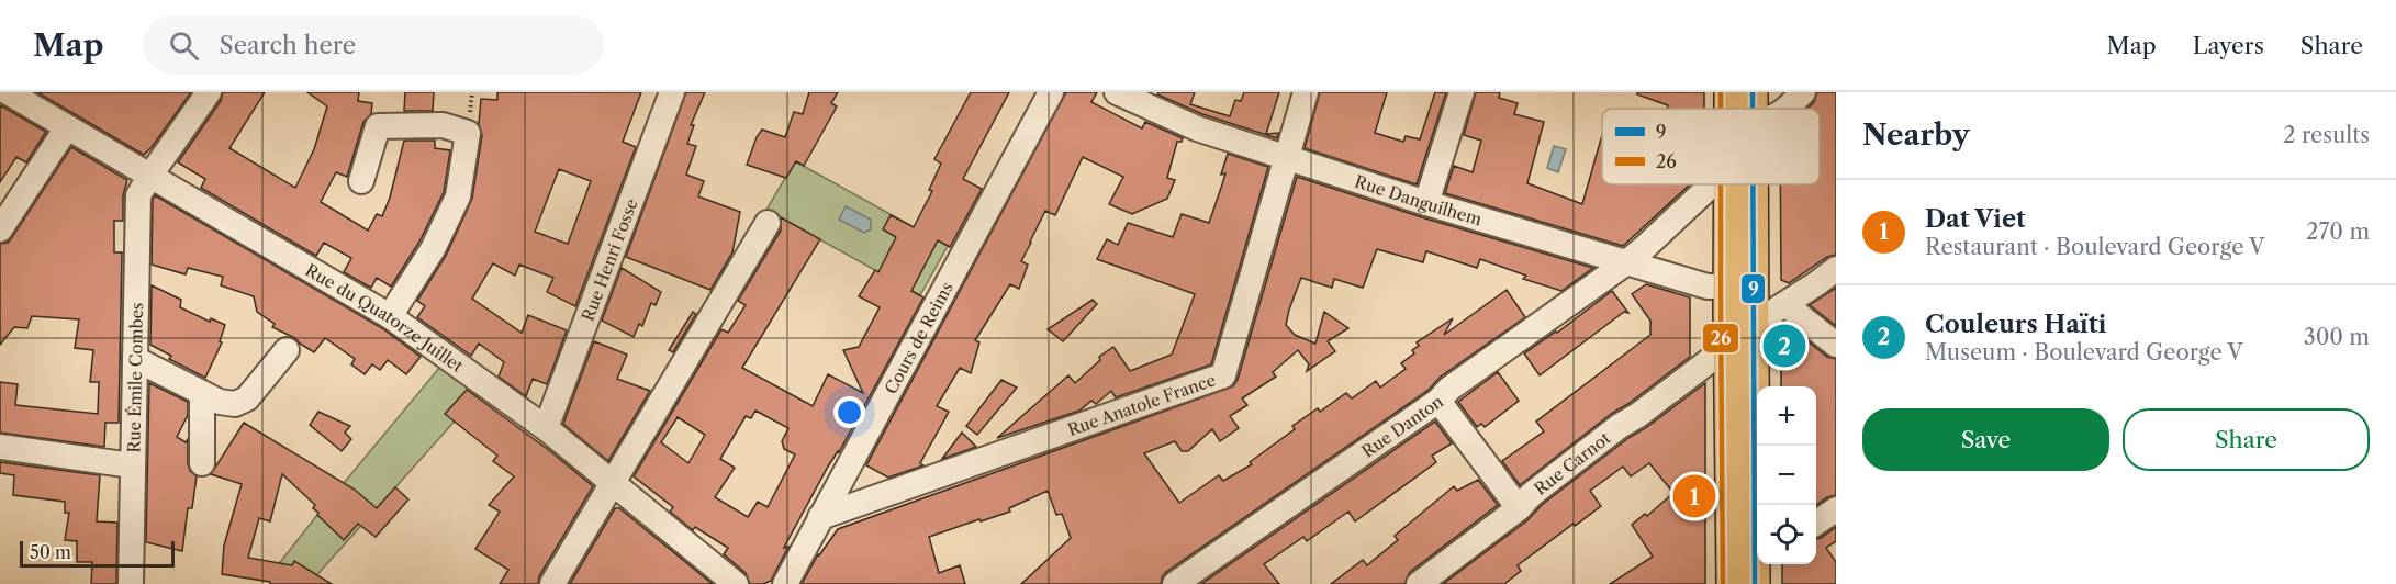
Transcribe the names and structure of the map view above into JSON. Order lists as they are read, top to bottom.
{
  "streets": {
    "street": [
      "Rue Danguilhem",
      "Rue Henri Fosse",
      "Rue du Quatorze Juillet",
      "Cours de Reims",
      "Rue Émile Combes",
      "Rue Anatole France",
      "Rue Danton",
      "Rue Carnot"
    ]
  },
  "crossings": [
    ["Rue Danguilhem", "Rue Anatole France"],
    ["Rue Danguilhem", "Rue Danton"],
    ["Rue Henri Fosse", "Rue du Quatorze Juillet"],
    ["Rue du Quatorze Juillet", "Rue Émile Combes"],
    ["Cours de Reims", "Rue Anatole France"]
  ],
  "lines": ["transit line 9", "transit line 26"],
  "legend": ["9", "26"],
  "scale_bar": "50 m",
  "page": {
    "header": "Map",
    "search": "Search here",
    "nav": ["Map", "Layers", "Share"],
    "heading": ["Nearby", "2 results"],
    "list": [
      {
        "mark": "1",
        "name": "Dat Viet",
        "note": "Restaurant · Boulevard George V",
        "value": "270 m"
      },
      {
        "mark": "2",
        "name": "Couleurs Haïti",
        "note": "Museum · Boulevard George V",
        "value": "300 m"
      }
    ],
    "pins": ["2", "1"],
    "map_buttons": ["+", "−"],
    "buttons": ["Save", "Share"],
    "scale": "50 m"
  }
}
